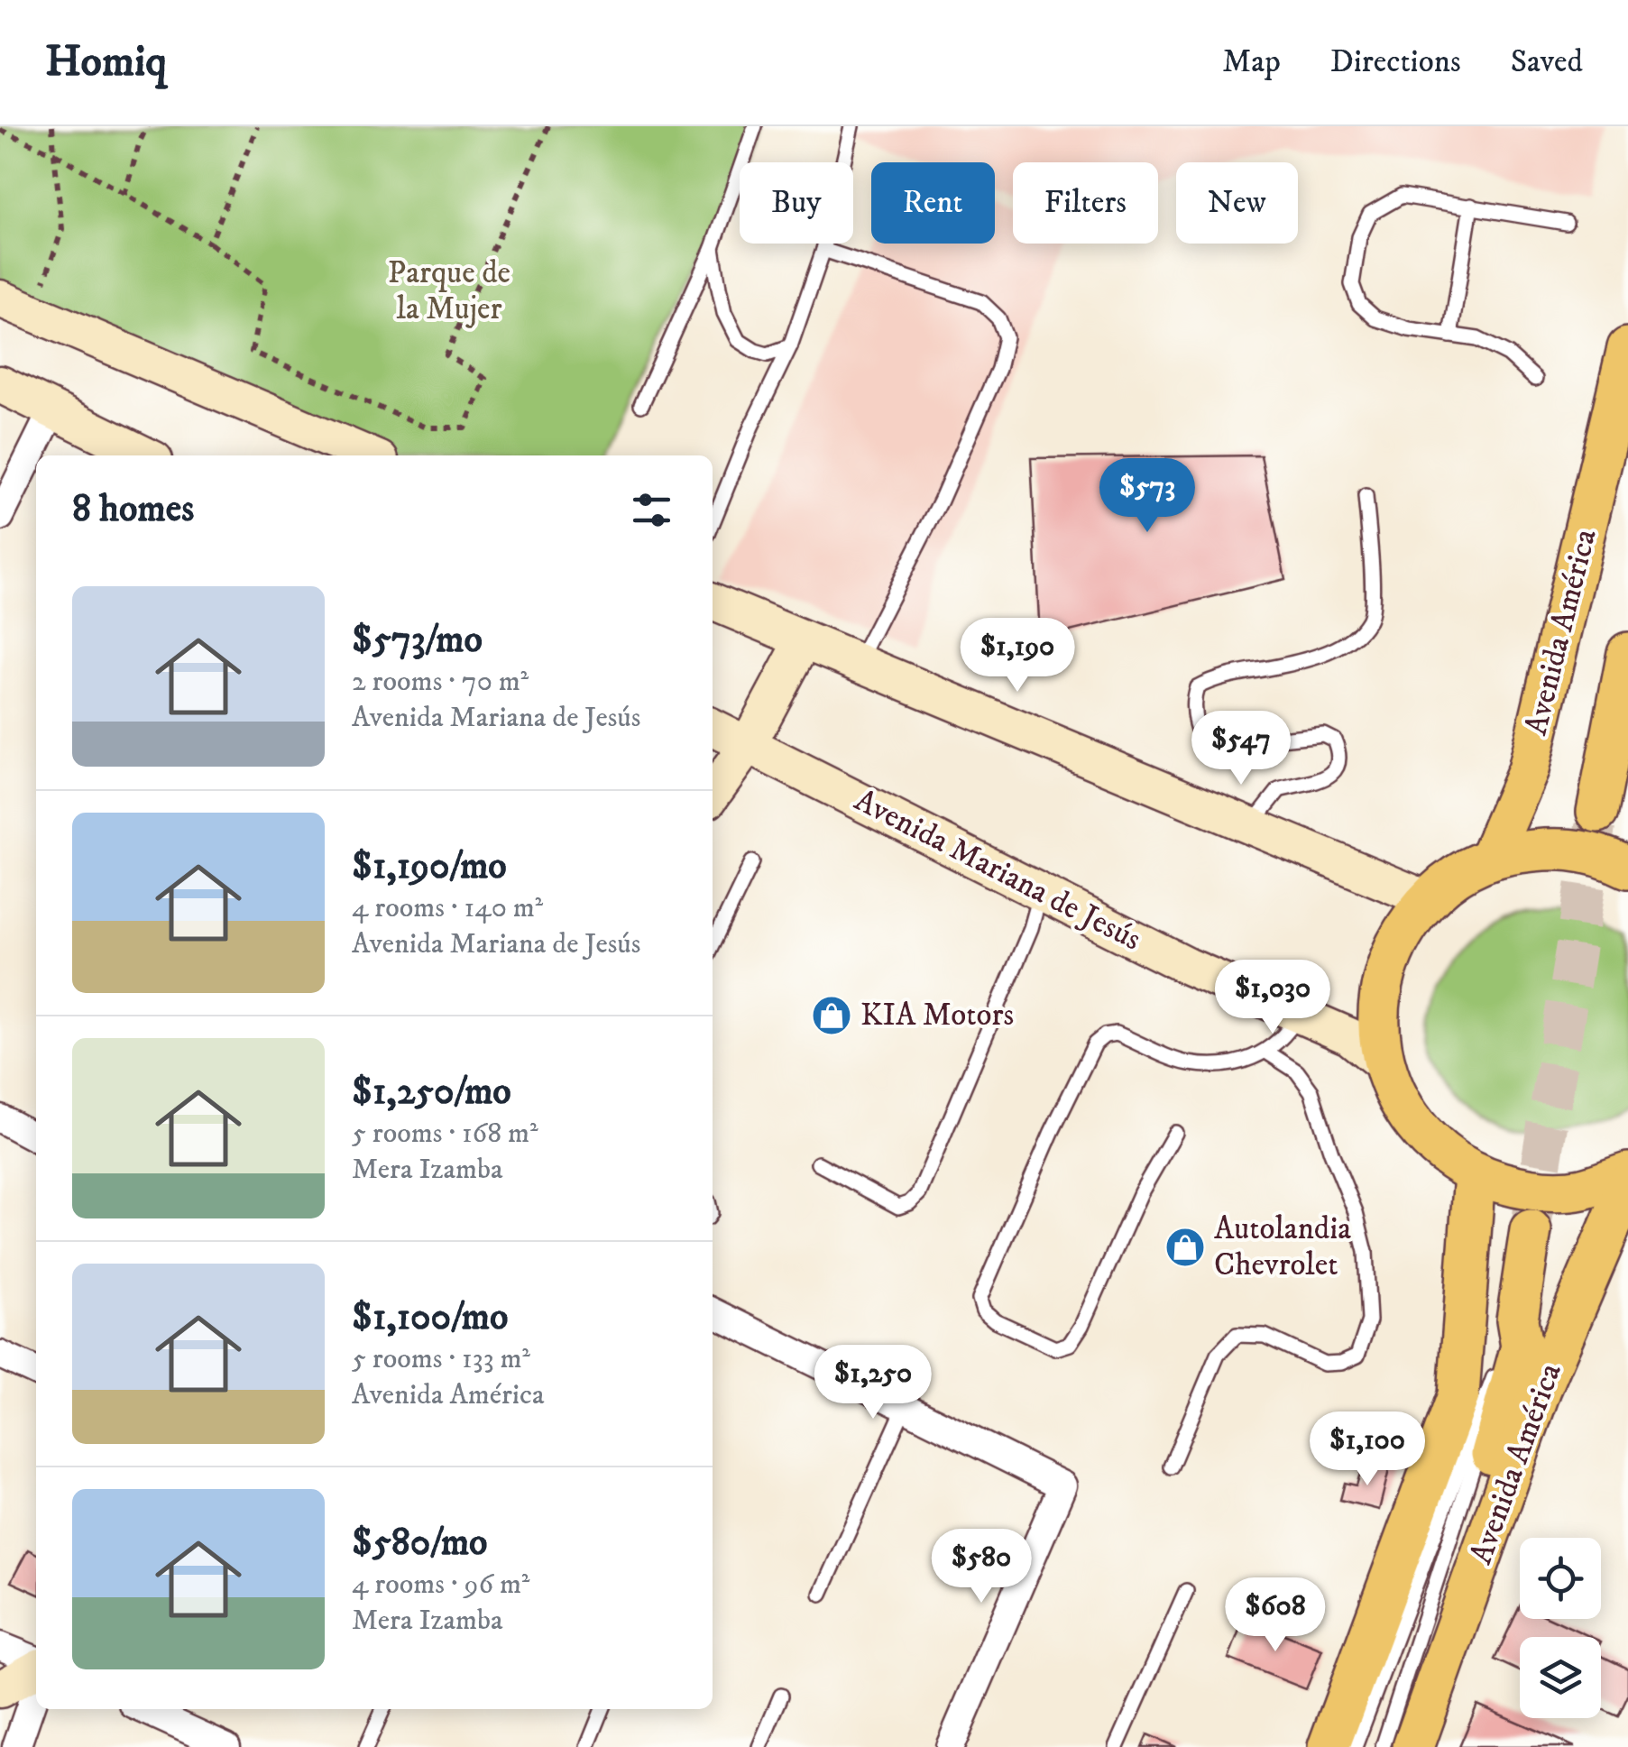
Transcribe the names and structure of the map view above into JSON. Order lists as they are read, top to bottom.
{
  "streets": {
    "main road": ["Avenida América", "Avenida Mariana de Jesús"]
  },
  "parks": ["Parque de la Mujer"],
  "places": {
    "shop": ["KIA Motors", "Autolandia Chevrolet"]
  },
  "page": {
    "header": "Homiq",
    "nav": ["Map", "Directions", "Saved"],
    "chip": [
      "Buy",
      "Rent",
      "Filters",
      "New"
    ],
    "heading": "8 homes",
    "price": [
      "$573",
      "$1,190",
      "$547",
      "$1,030",
      "$1,250",
      "$1,100",
      "$580",
      "$608"
    ],
    "list": [
      {
        "name": "$573/mo",
        "note": "2 rooms · 70 m² · Avenida Mariana de Jesús"
      },
      {
        "name": "$1,190/mo",
        "note": "4 rooms · 140 m² · Avenida Mariana de Jesús"
      },
      {
        "name": "$1,250/mo",
        "note": "5 rooms · 168 m² · Mera Izamba"
      },
      {
        "name": "$1,100/mo",
        "note": "5 rooms · 133 m² · Avenida América"
      },
      {
        "name": "$580/mo",
        "note": "4 rooms · 96 m² · Mera Izamba"
      }
    ]
  }
}
